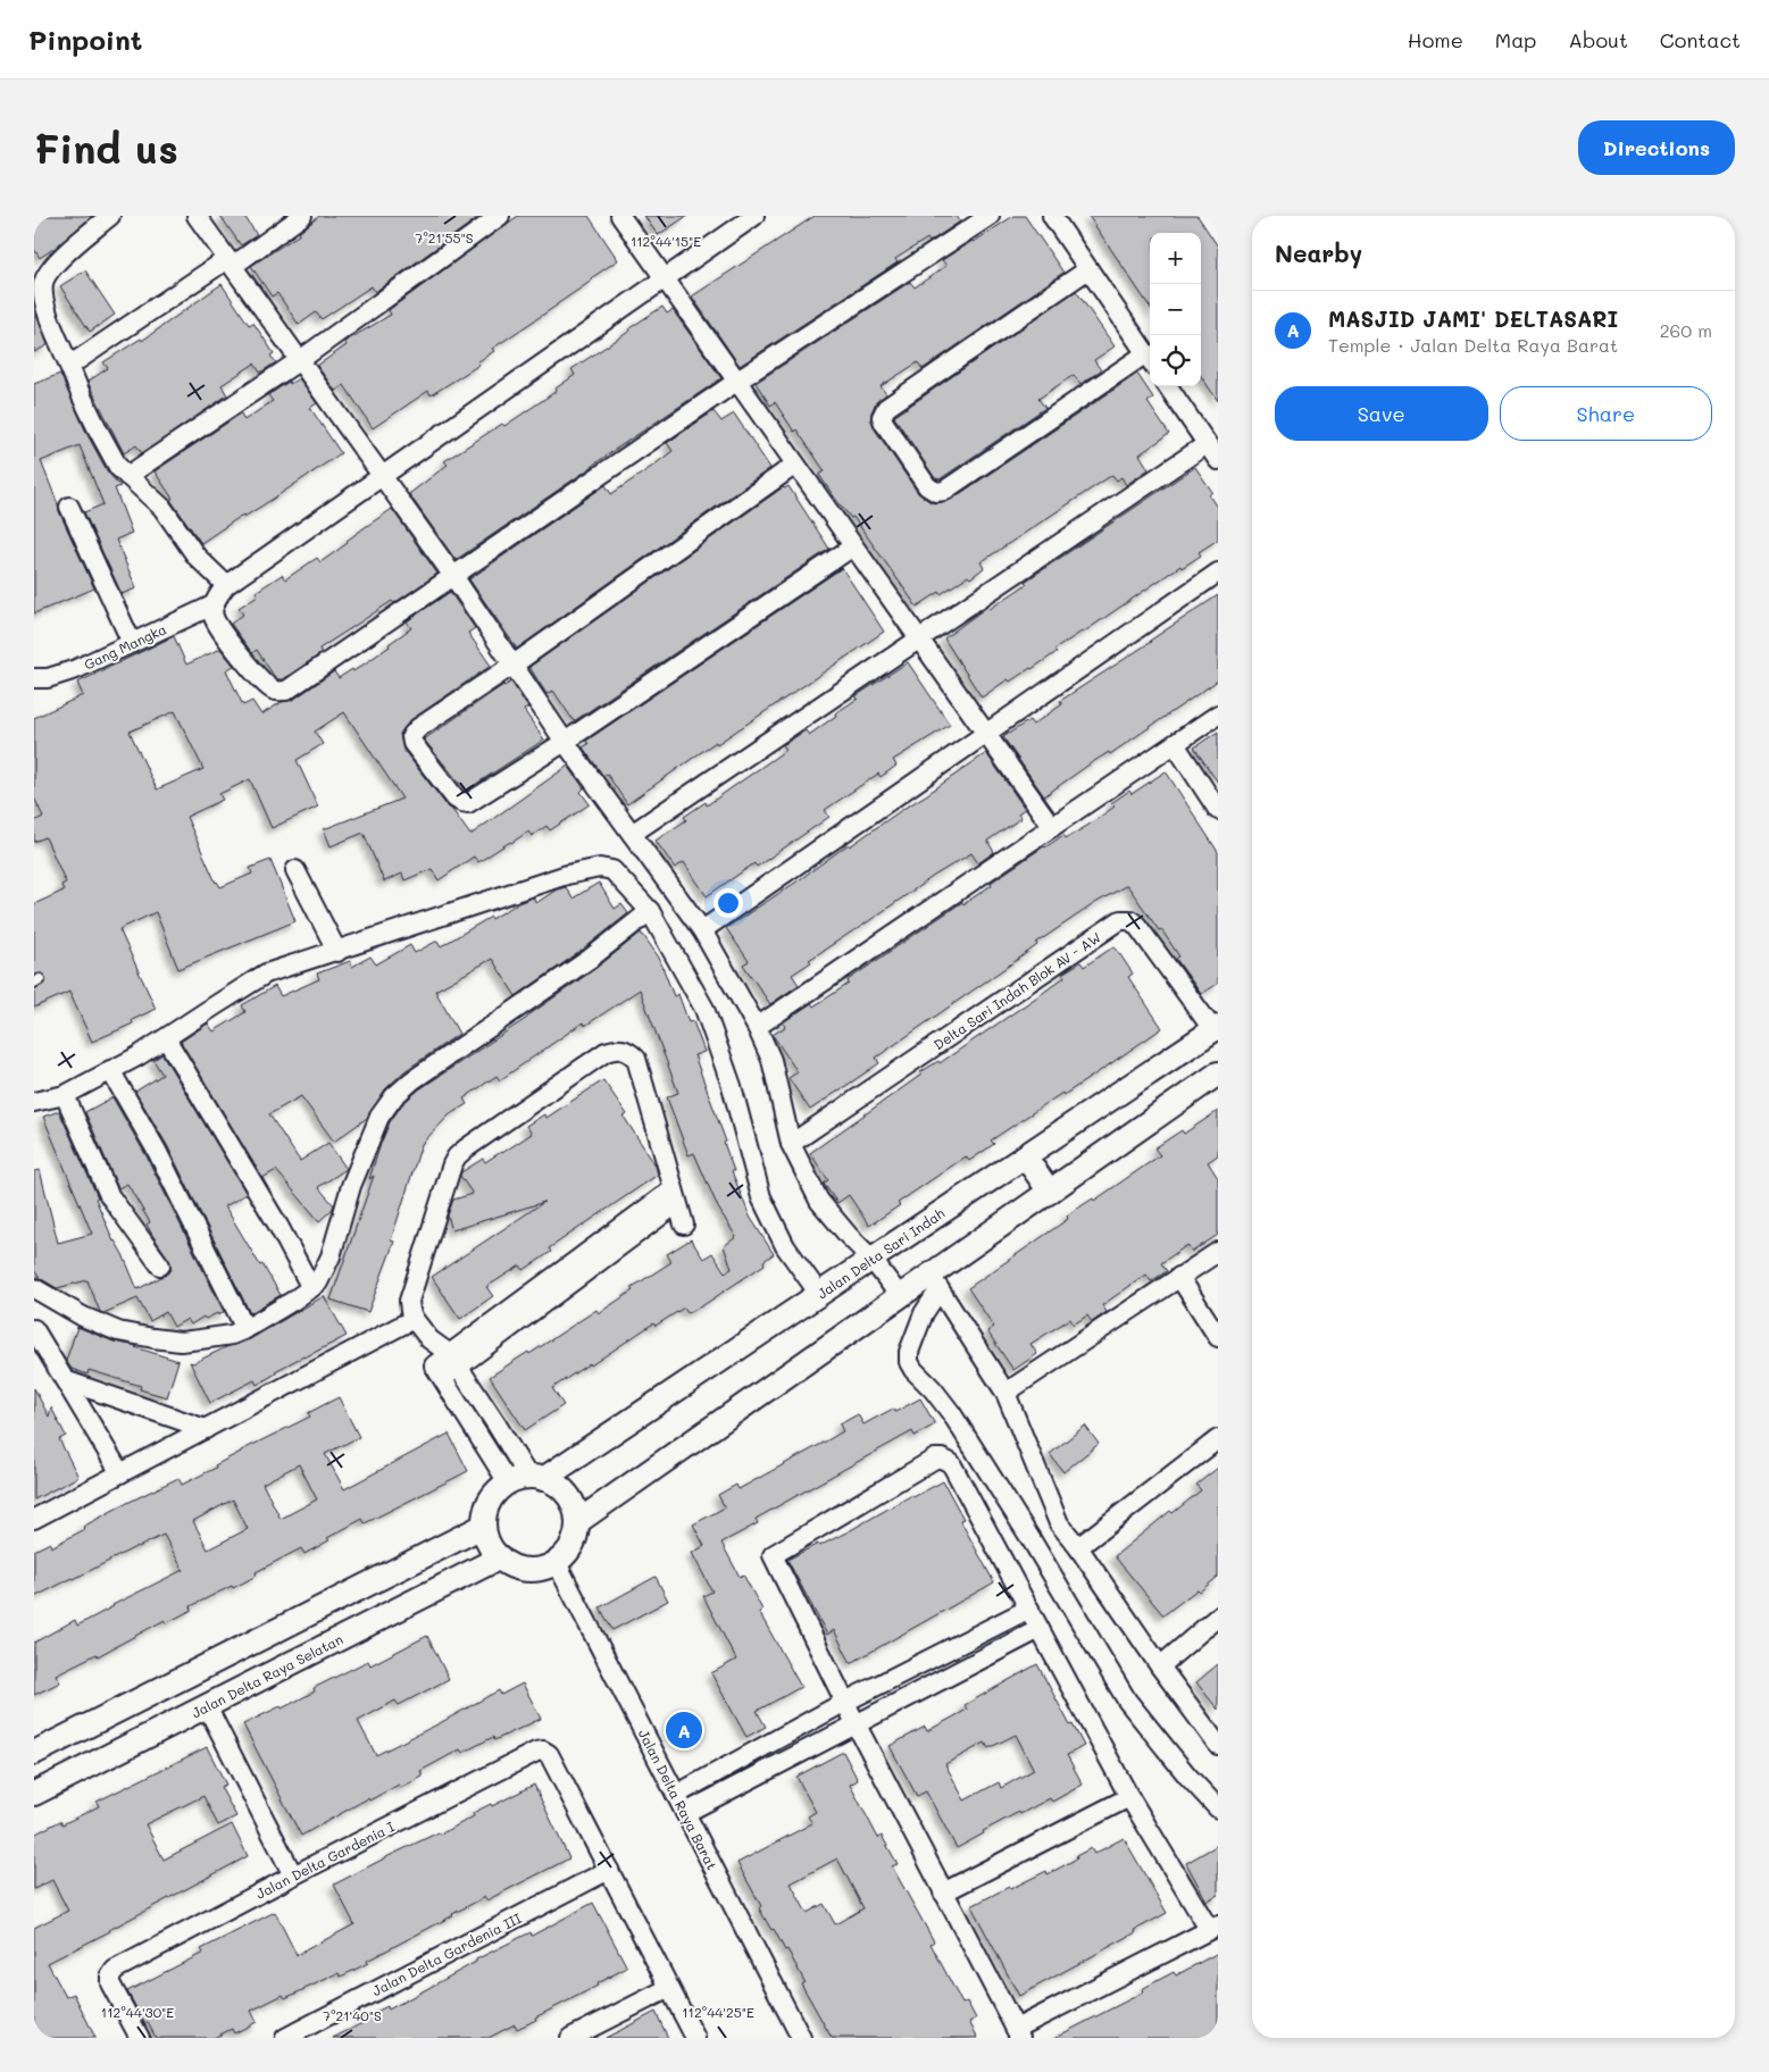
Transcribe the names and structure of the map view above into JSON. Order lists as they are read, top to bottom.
{
  "streets": {
    "street": [
      "Gang Mangka",
      "Delta Sari Indah Blok AV - AW",
      "Jalan Delta Sari Indah",
      "Jalan Delta Raya Selatan",
      "Jalan Delta Raya Barat",
      "Jalan Delta Gardenia I",
      "Jalan Delta Gardenia III"
    ]
  },
  "crossings": [
    ["Delta Sari Indah Blok AV - AW", "Jalan Delta Sari Indah"],
    ["Jalan Delta Sari Indah", "Jalan Delta Raya Selatan"],
    ["Jalan Delta Sari Indah", "Jalan Delta Raya Barat"],
    ["Jalan Delta Raya Selatan", "Jalan Delta Raya Barat"],
    ["Jalan Delta Gardenia I", "Jalan Delta Gardenia III"]
  ],
  "page": {
    "header": "Pinpoint",
    "nav": [
      "Home",
      "Map",
      "About",
      "Contact"
    ],
    "buttons": [
      "Directions",
      ["Save", "Share"]
    ],
    "title": "Find us",
    "heading": "Nearby",
    "map_buttons": ["+", "−"],
    "list": [
      {
        "mark": "A",
        "name": "MASJID JAMI' DELTASARI",
        "note": "Temple · Jalan Delta Raya Barat",
        "value": "260 m"
      }
    ],
    "pins": "A"
  },
  "coordinates": [
    "7°21'55\"S",
    "112°44'15\"E",
    "112°44'30\"E",
    "112°44'25\"E",
    "7°21'40\"S"
  ]
}
